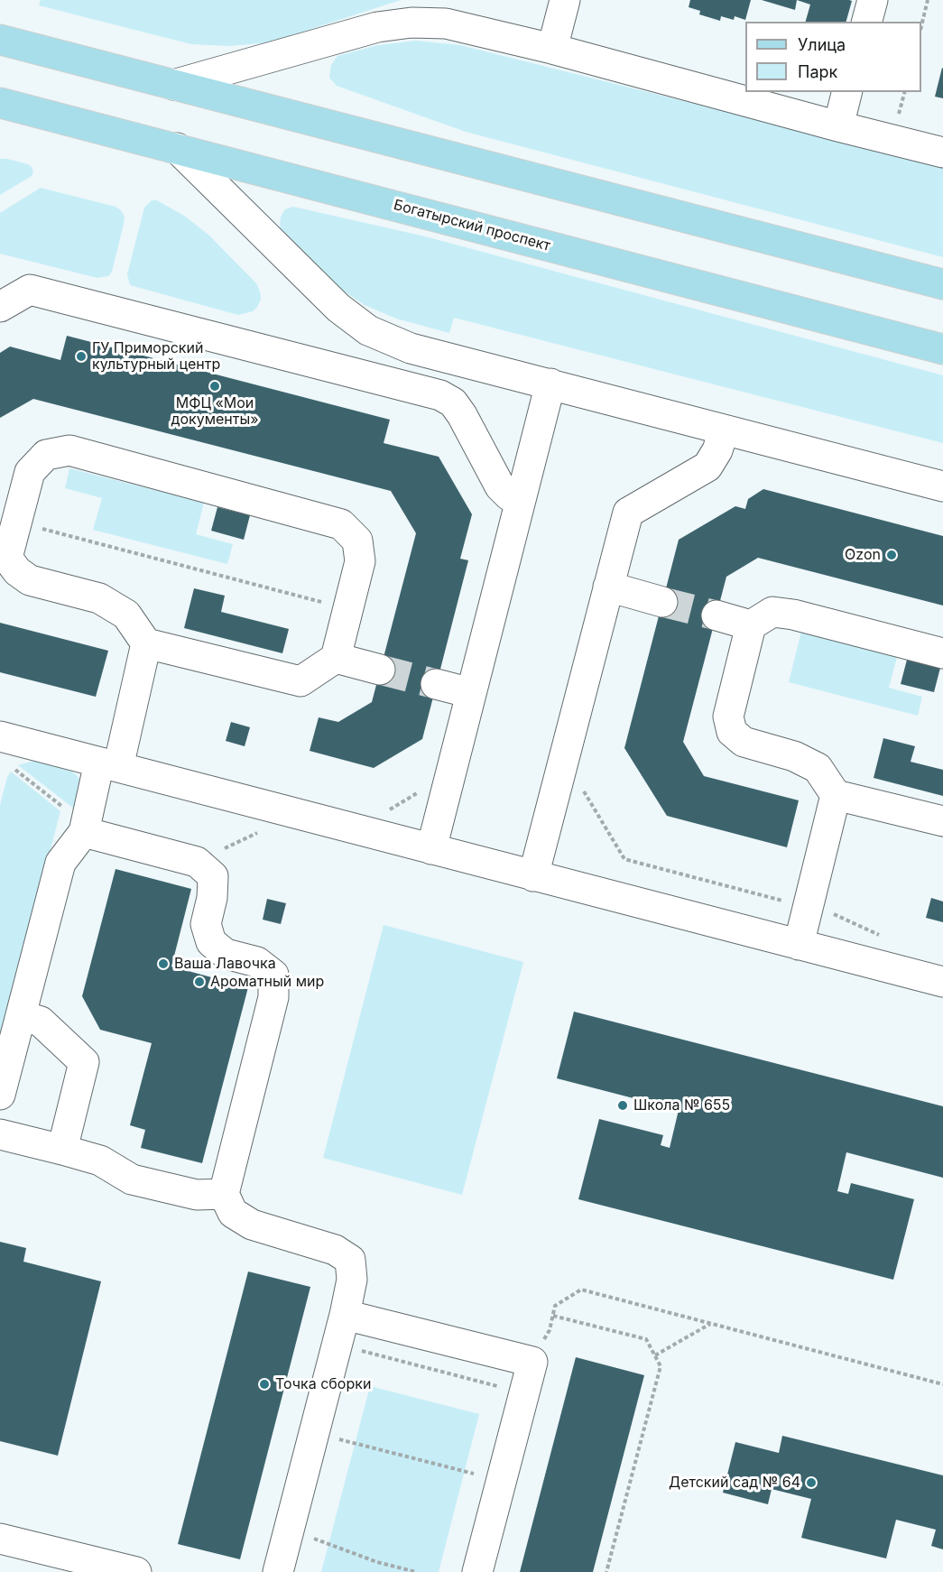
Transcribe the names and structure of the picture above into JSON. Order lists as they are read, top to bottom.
{
  "streets": {
    "main road": ["Богатырский проспект"]
  },
  "places": [
    "ГУ Приморский культурный центр",
    "МФЦ «Мои документы»",
    "Ozon",
    "Ваша Лавочка",
    "Ароматный мир",
    "Школа № 655",
    "Точка сборки",
    "Детский сад № 64"
  ],
  "legend": ["Улица", "Парк"]
}
